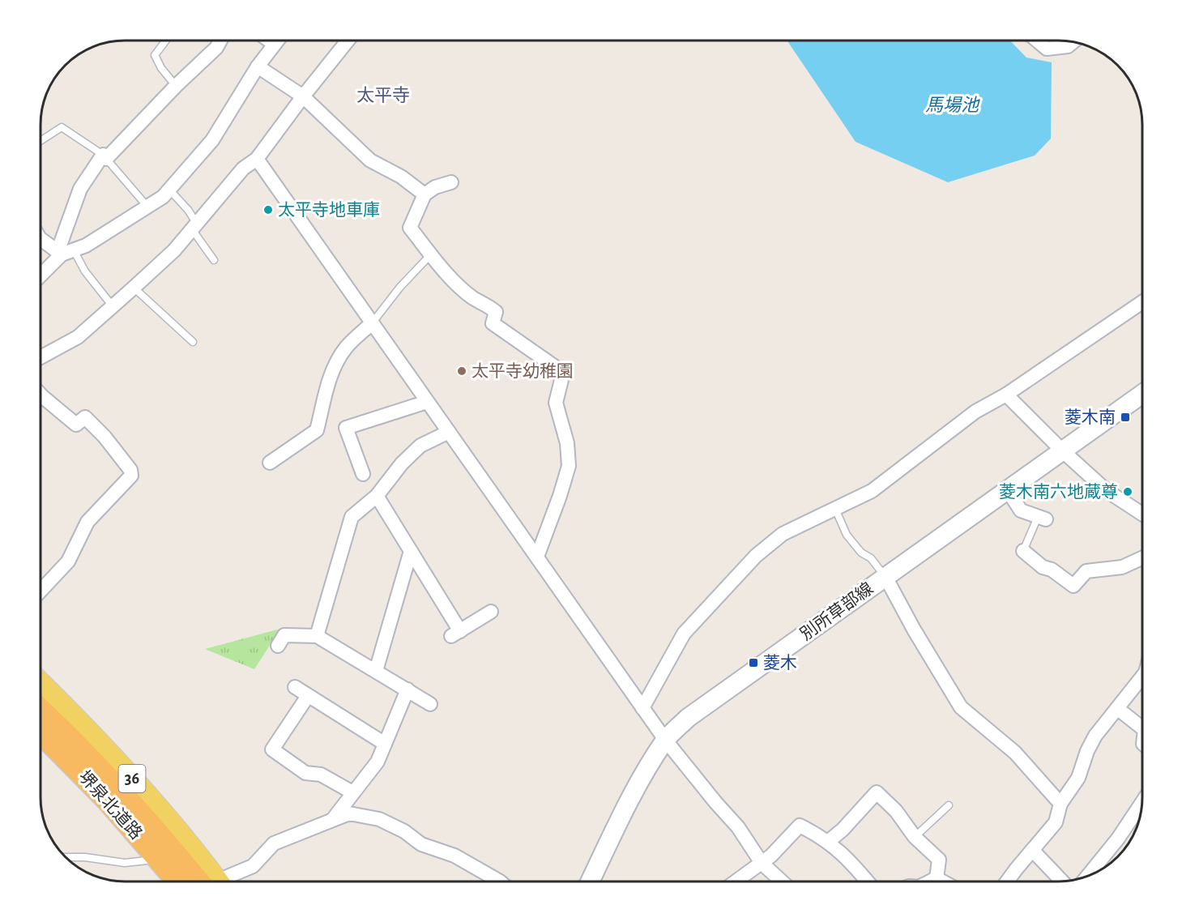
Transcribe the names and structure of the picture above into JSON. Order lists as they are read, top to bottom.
{
  "streets": {
    "highway": ["堺泉北道路"],
    "main road": ["別所草部線", "36"]
  },
  "districts": ["太平寺"],
  "water": ["馬場池"],
  "places": {
    "other": ["太平寺地車庫", "太平寺幼稚園", "菱木南六地蔵尊"],
    "transit": ["菱木南", "菱木"]
  }
}
